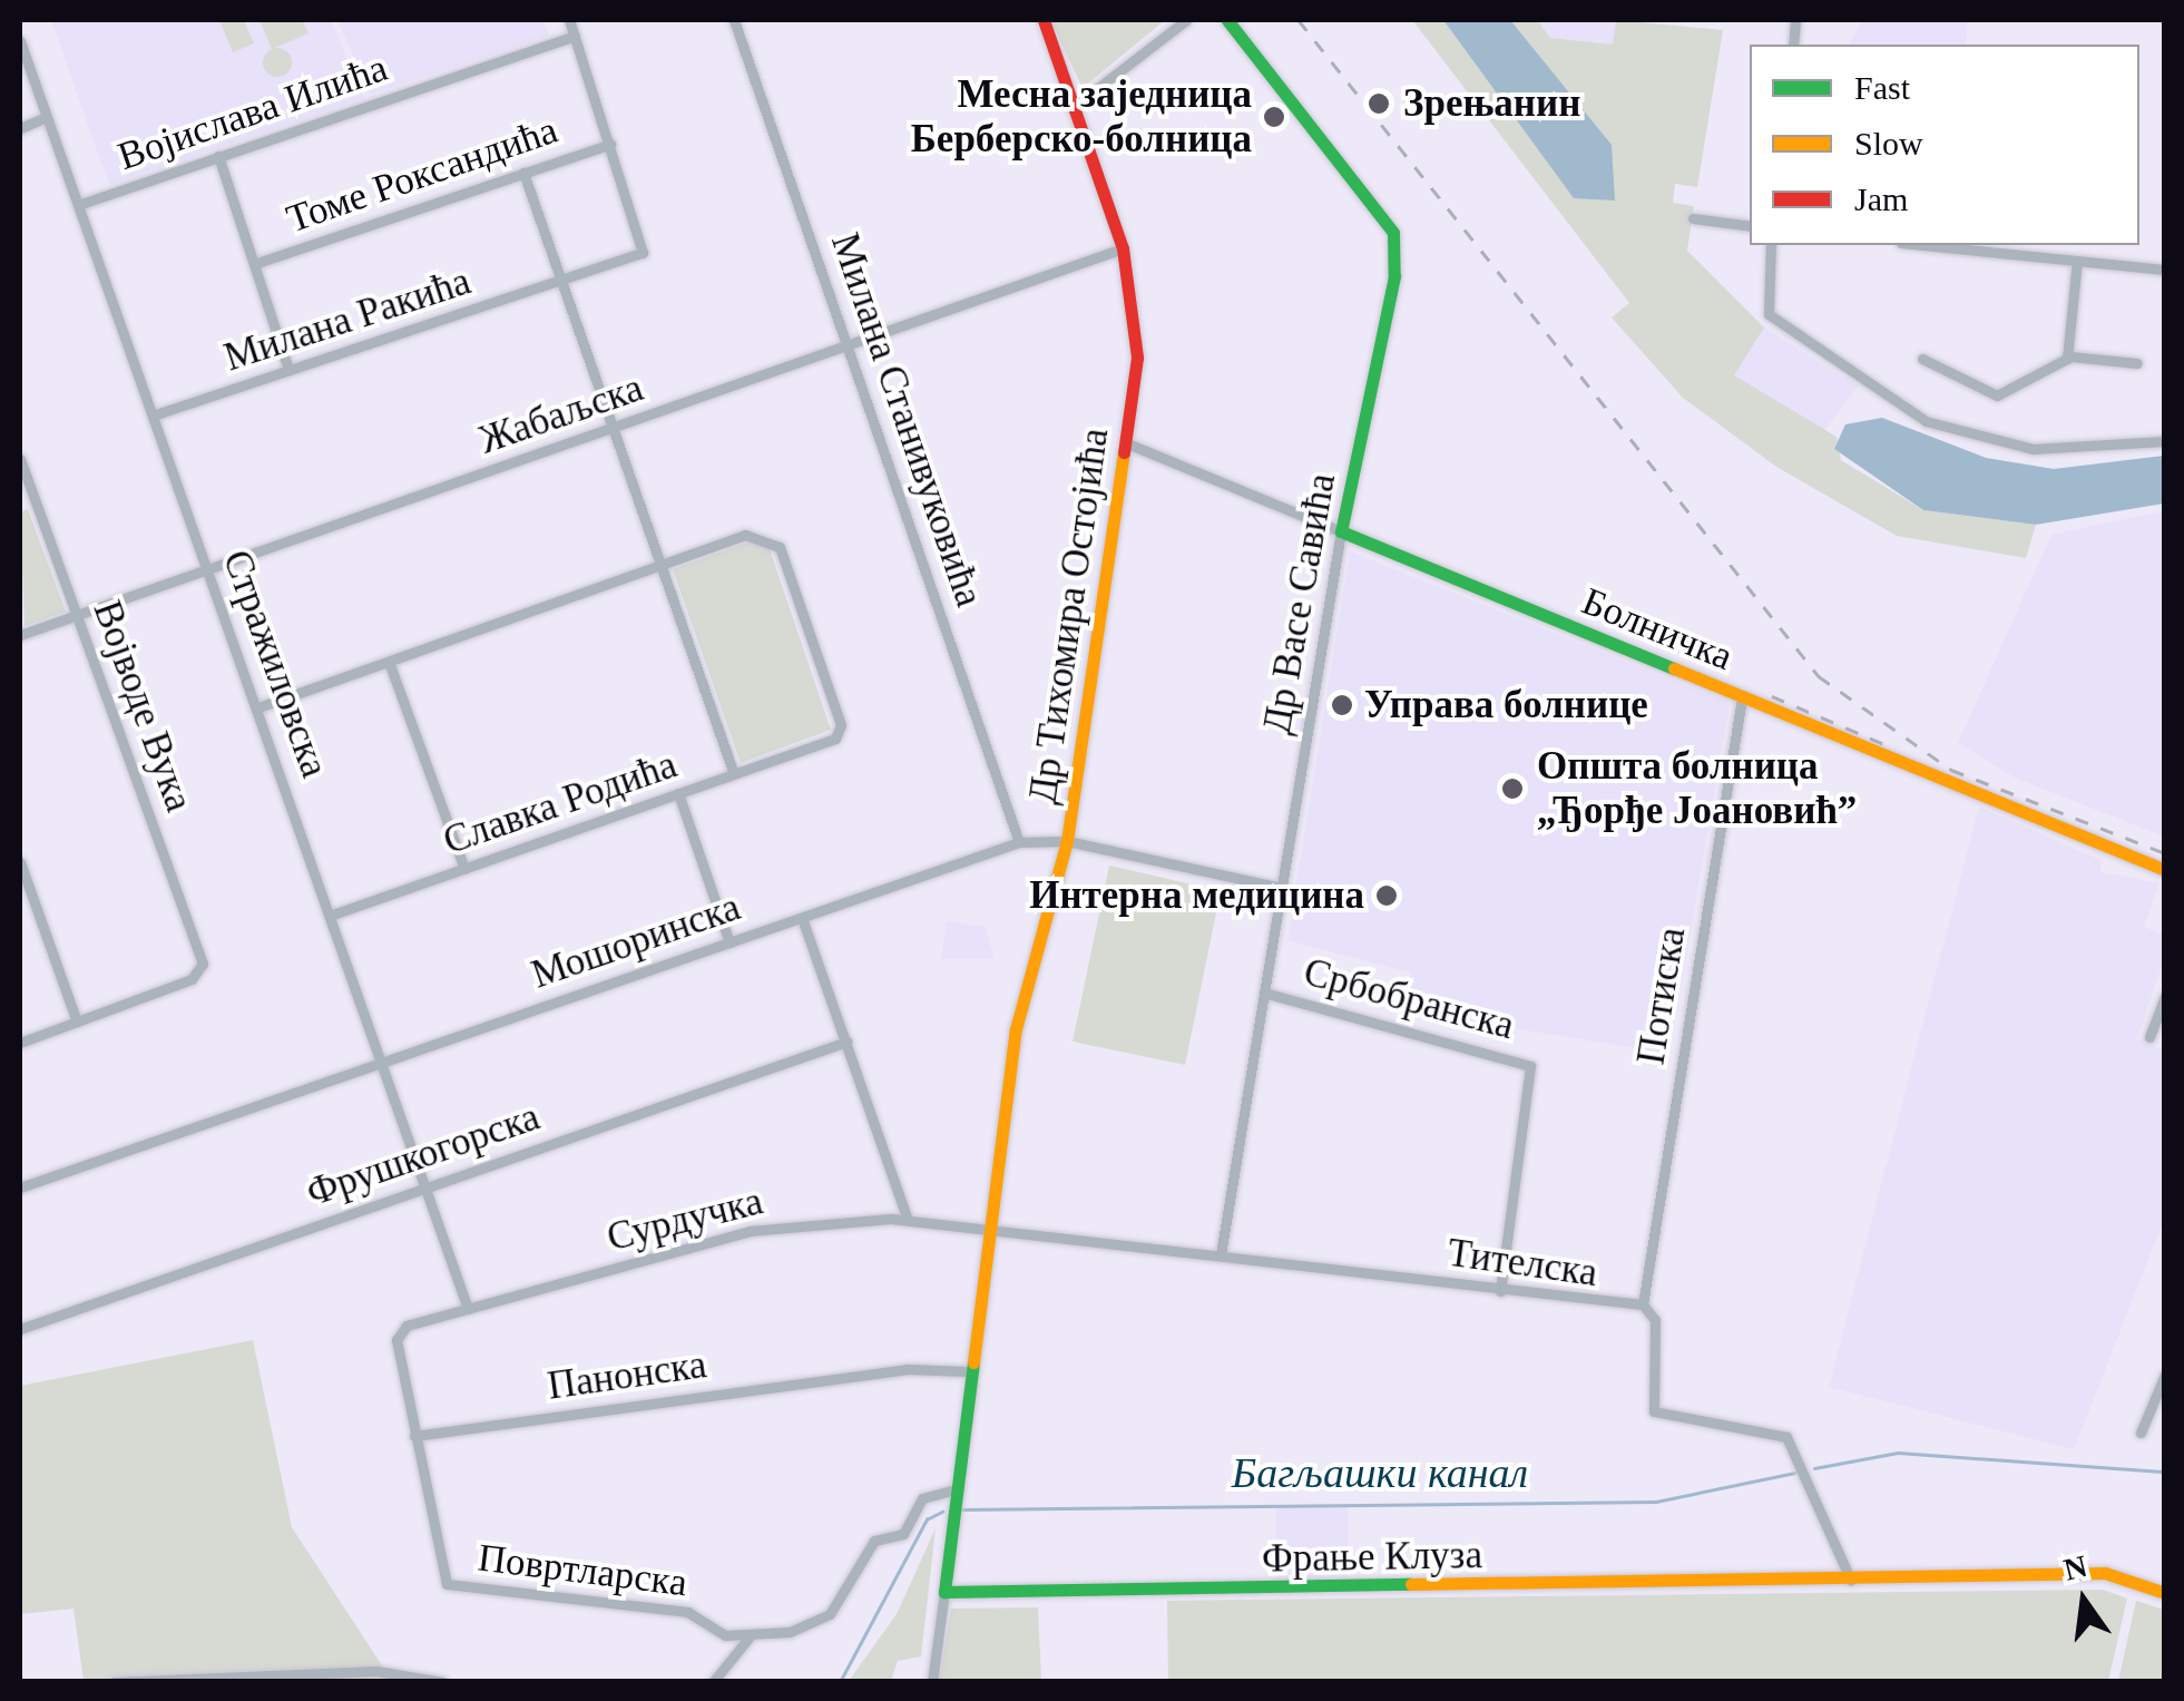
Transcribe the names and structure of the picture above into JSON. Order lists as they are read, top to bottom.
{
  "streets": {
    "street": [
      "Војислава Илића",
      "Томе Роксандића",
      "Милана Ракића",
      "Жабаљска",
      "Милана Станивуковића",
      "Др Васе Савића",
      "Др Тихомира Остојића",
      "Болничка",
      "Стражиловска",
      "Војводе Вука",
      "Славка Родића",
      "Мошоринска",
      "Потиска",
      "Србобранска",
      "Фрушкогорска",
      "Сурдучка",
      "Тителска",
      "Панонска",
      "Фрање Клуза",
      "Повртларска"
    ]
  },
  "crossings": [
    ["Војислава Илића", "Стражиловска"],
    ["Томе Роксандића", "Милана Ракића"],
    ["Милана Ракића", "Стражиловска"],
    ["Жабаљска", "Милана Станивуковића"],
    ["Жабаљска", "Др Тихомира Остојића"],
    ["Жабаљска", "Стражиловска"],
    ["Жабаљска", "Војводе Вука"],
    ["Милана Станивуковића", "Мошоринска"],
    ["Др Васе Савића", "Болничка"],
    ["Др Васе Савића", "Мошоринска"],
    ["Др Васе Савића", "Србобранска"],
    ["Др Васе Савића", "Тителска"],
    ["Др Тихомира Остојића", "Болничка"],
    ["Др Тихомира Остојића", "Мошоринска"],
    ["Др Тихомира Остојића", "Сурдучка"],
    ["Др Тихомира Остојића", "Тителска"],
    ["Болничка", "Потиска"],
    ["Стражиловска", "Славка Родића"],
    ["Стражиловска", "Мошоринска"],
    ["Стражиловска", "Фрушкогорска"],
    ["Стражиловска", "Сурдучка"],
    ["Потиска", "Тителска"],
    ["Србобранска", "Тителска"],
    ["Сурдучка", "Тителска"],
    ["Сурдучка", "Панонска"],
    ["Сурдучка", "Повртларска"],
    ["Тителска", "Фрање Клуза"],
    ["Панонска", "Повртларска"]
  ],
  "water": ["Багљашки канал"],
  "places": [
    "Зрењанин",
    "Месна заједница Берберско-болница",
    "Управа болнице",
    "Општа болница „Ђорђе Јоановић”",
    "Интерна медицина"
  ],
  "legend": ["Fast", "Slow", "Jam"],
  "north": "top"
}
